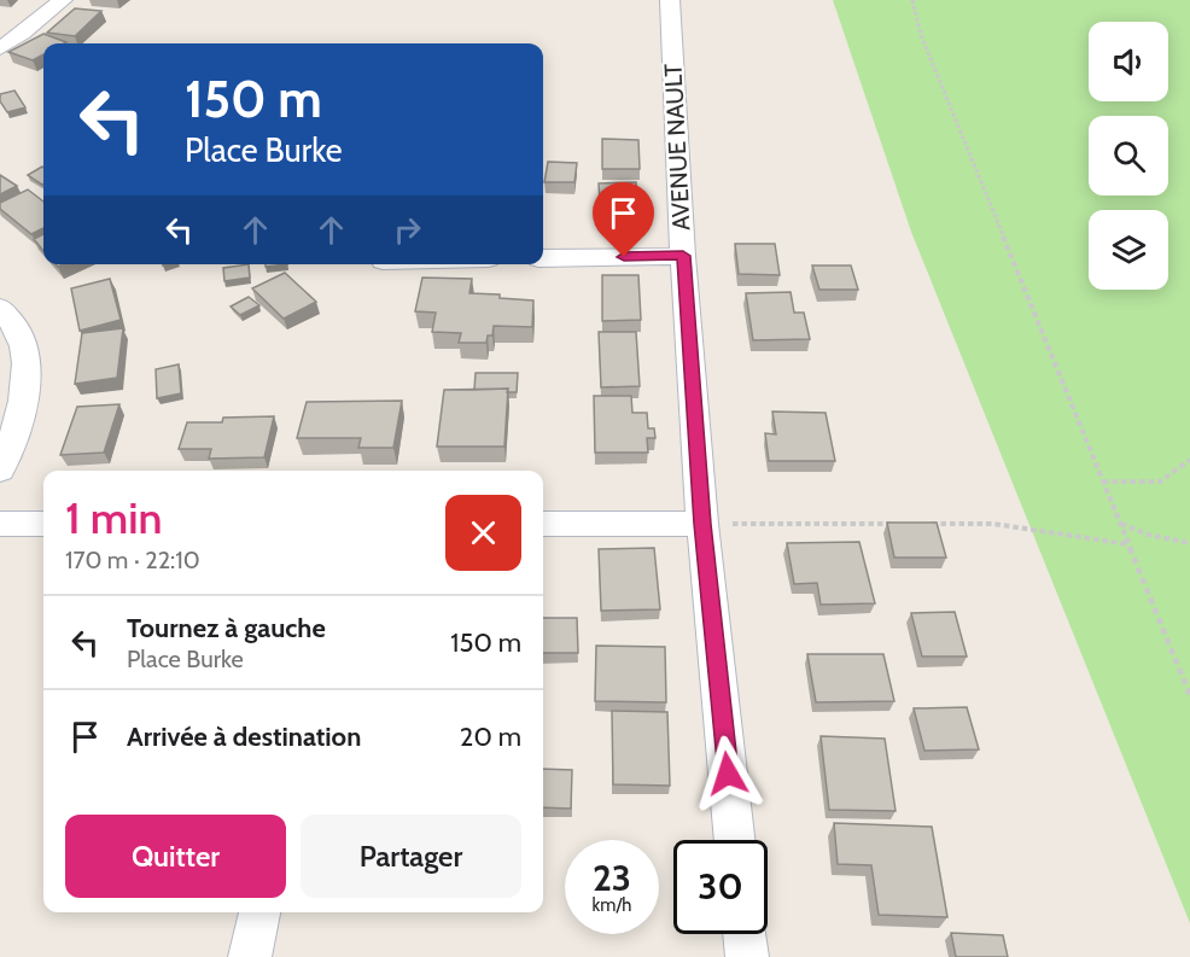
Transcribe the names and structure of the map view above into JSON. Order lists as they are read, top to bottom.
{
  "streets": {
    "street": ["AVENUE NAULT"]
  },
  "page": {
    "turn": ["150 m", "Place Burke"],
    "heading": ["1 min", "170 m · 22:10"],
    "list": [
      {
        "name": "Tournez à gauche",
        "note": "Place Burke",
        "value": "150 m"
      },
      {
        "name": "Arrivée à destination",
        "value": "20 m"
      }
    ],
    "buttons": ["Quitter", "Partager"],
    "speed": "23 km/h",
    "limit": "30"
  }
}
